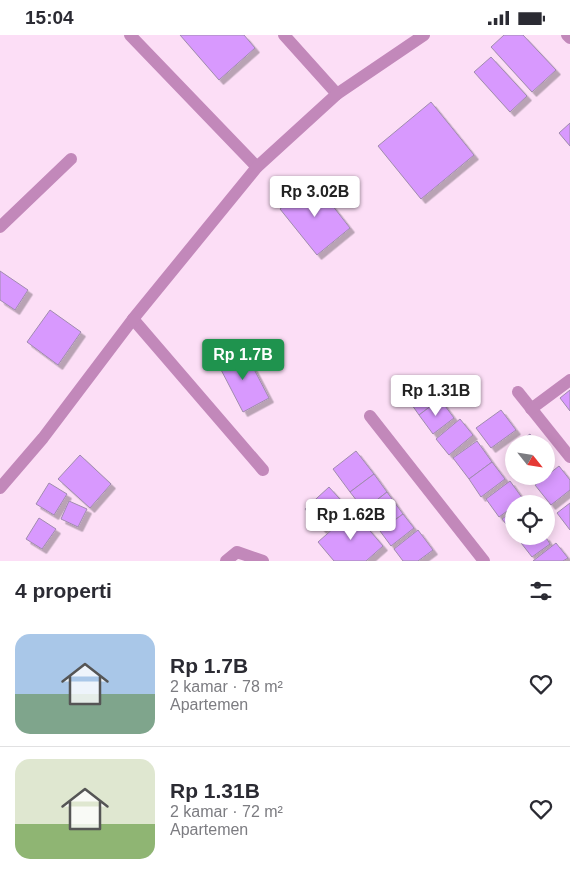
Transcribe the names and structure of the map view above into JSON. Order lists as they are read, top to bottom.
{
  "north": "bottom right",
  "page": {
    "status": "15:04",
    "price": [
      "Rp 3.02B",
      "Rp 1.7B",
      "Rp 1.31B",
      "Rp 1.62B"
    ],
    "heading": "4 properti",
    "list": [
      {
        "name": "Rp 1.7B",
        "note": "2 kamar · 78 m² · Apartemen"
      },
      {
        "name": "Rp 1.31B",
        "note": "2 kamar · 72 m² · Apartemen"
      }
    ]
  }
}
